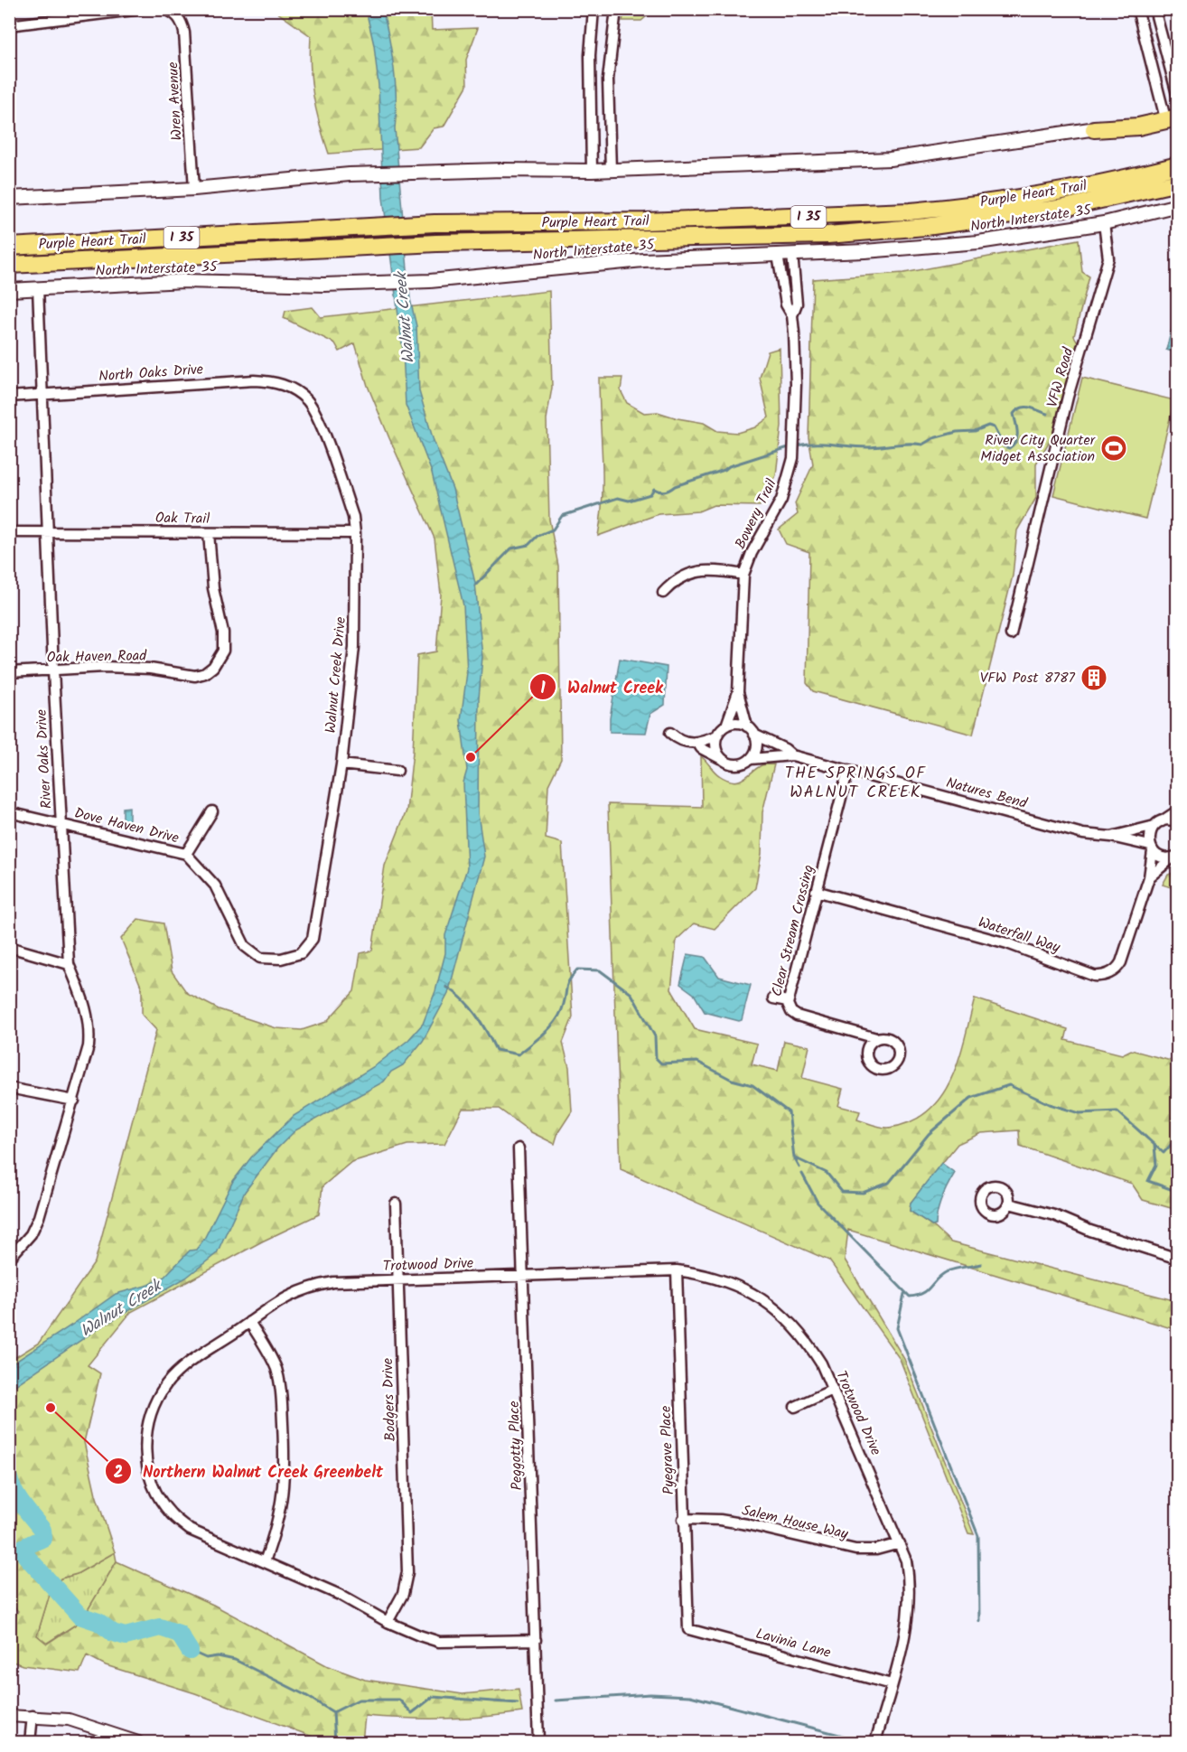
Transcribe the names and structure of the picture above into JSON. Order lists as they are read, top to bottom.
{
  "streets": {
    "highway": ["Purple Heart Trail", "I 35"],
    "main road": ["North Interstate 35"],
    "street": [
      "Wren Avenue",
      "North Oaks Drive",
      "VFW Road",
      "Bowery Trail",
      "Oak Trail",
      "Oak Haven Road",
      "Walnut Creek Drive",
      "River Oaks Drive",
      "Natures Bend",
      "Dove Haven Drive",
      "Clear Stream Crossing",
      "Waterfall Way",
      "Trotwood Drive",
      "Bodgers Drive",
      "Peggotty Place",
      "Pyegrave Place",
      "Salem House Way",
      "Lavinia Lane"
    ]
  },
  "crossings": [
    ["North Interstate 35", "VFW Road"],
    ["North Interstate 35", "Bowery Trail"],
    ["North Interstate 35", "River Oaks Drive"],
    ["North Oaks Drive", "Walnut Creek Drive"],
    ["North Oaks Drive", "River Oaks Drive"],
    ["Bowery Trail", "Natures Bend"],
    ["Oak Trail", "Oak Haven Road"],
    ["Oak Trail", "Walnut Creek Drive"],
    ["Oak Trail", "River Oaks Drive"],
    ["Oak Haven Road", "River Oaks Drive"],
    ["Walnut Creek Drive", "Dove Haven Drive"],
    ["River Oaks Drive", "Dove Haven Drive"],
    ["Natures Bend", "Clear Stream Crossing"],
    ["Natures Bend", "Waterfall Way"],
    ["Clear Stream Crossing", "Waterfall Way"],
    ["Trotwood Drive", "Bodgers Drive"],
    ["Trotwood Drive", "Peggotty Place"],
    ["Trotwood Drive", "Pyegrave Place"],
    ["Trotwood Drive", "Salem House Way"],
    ["Trotwood Drive", "Lavinia Lane"],
    ["Pyegrave Place", "Salem House Way"],
    ["Pyegrave Place", "Lavinia Lane"]
  ],
  "districts": ["THE SPRINGS OF WALNUT CREEK"],
  "water": ["Walnut Creek"],
  "places": {
    "sports": ["River City Quarter Midget Association"],
    "building": ["VFW Post 8787"],
    "other": ["Walnut Creek", "Northern Walnut Creek Greenbelt"]
  }
}
